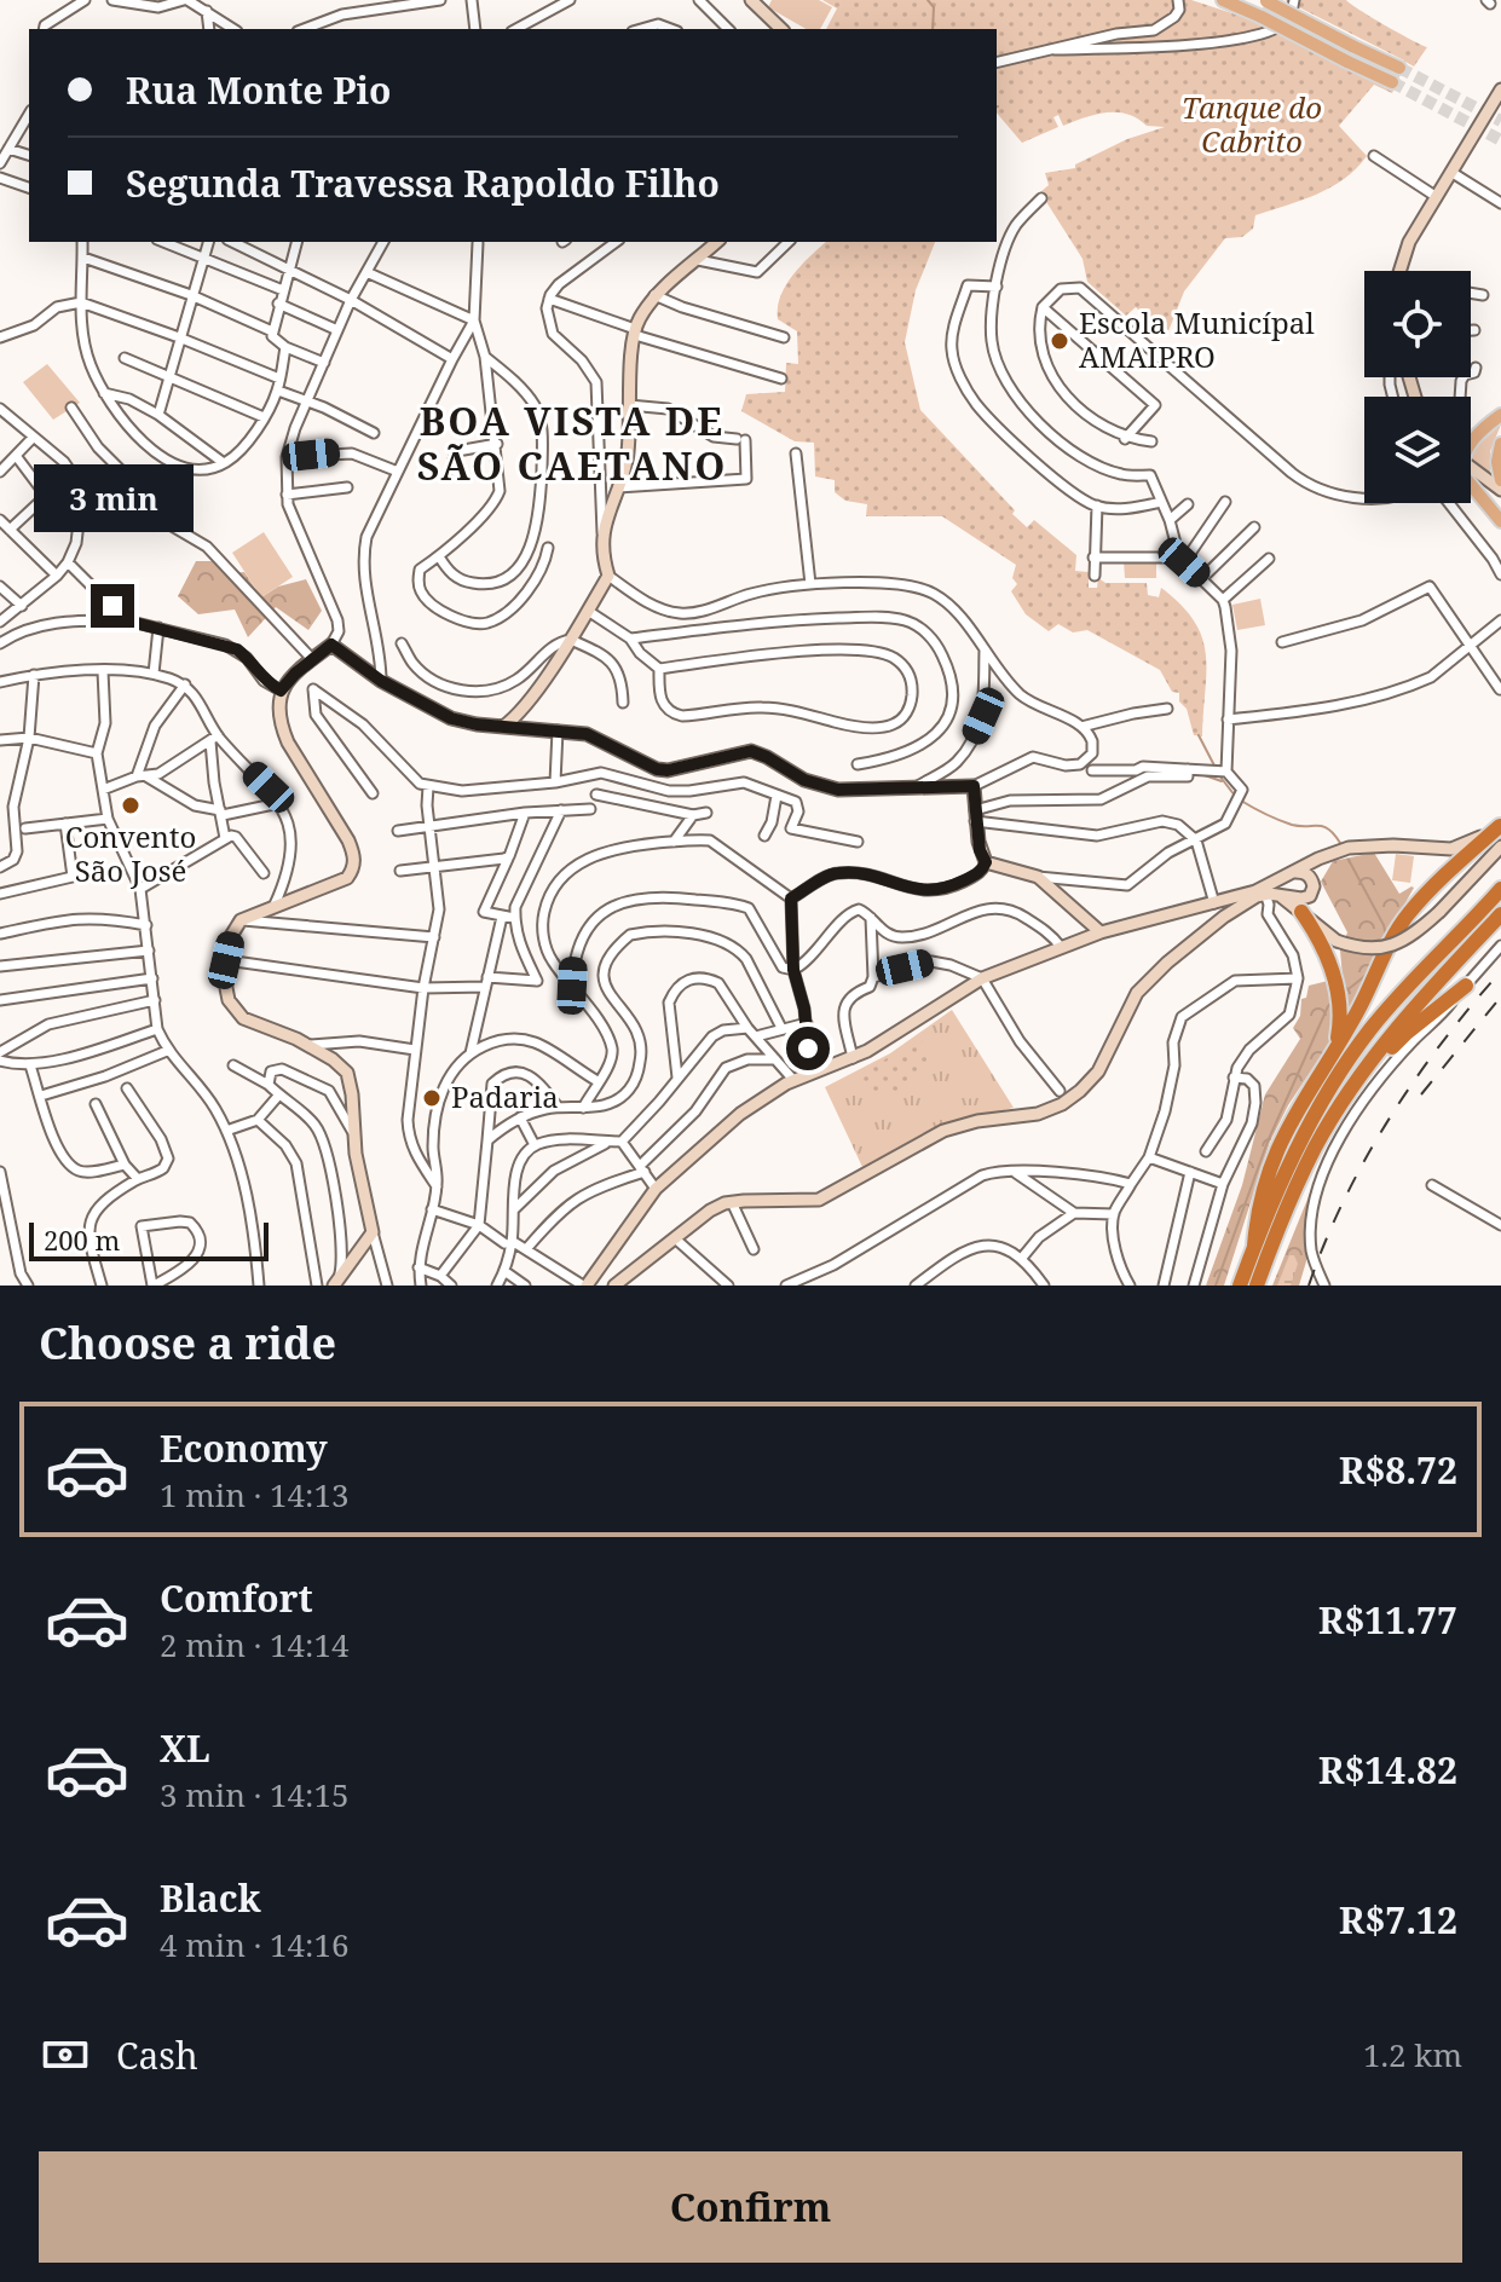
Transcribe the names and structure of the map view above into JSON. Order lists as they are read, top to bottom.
{
  "districts": ["BOA VISTA DE SÃO CAETANO"],
  "parks": ["Tanque do Cabrito"],
  "places": ["Escola Municípal AMAIPRO", "Convento São José", "Padaria"],
  "scale_bar": "200 m",
  "page": {
    "banner": ["Rua Monte Pio", "Segunda Travessa Rapoldo Filho"],
    "bubble": "3 min",
    "scale": "200 m",
    "heading": "Choose a ride",
    "list": [
      {
        "name": "Economy",
        "note": "1 min · 14:13",
        "value": "R$8.72"
      },
      {
        "name": "Comfort",
        "note": "2 min · 14:14",
        "value": "R$11.77"
      },
      {
        "name": "XL",
        "note": "3 min · 14:15",
        "value": "R$14.82"
      },
      {
        "name": "Black",
        "note": "4 min · 14:16",
        "value": "R$7.12"
      }
    ],
    "pay": ["Cash", "1.2 km"],
    "buttons": "Confirm"
  }
}
